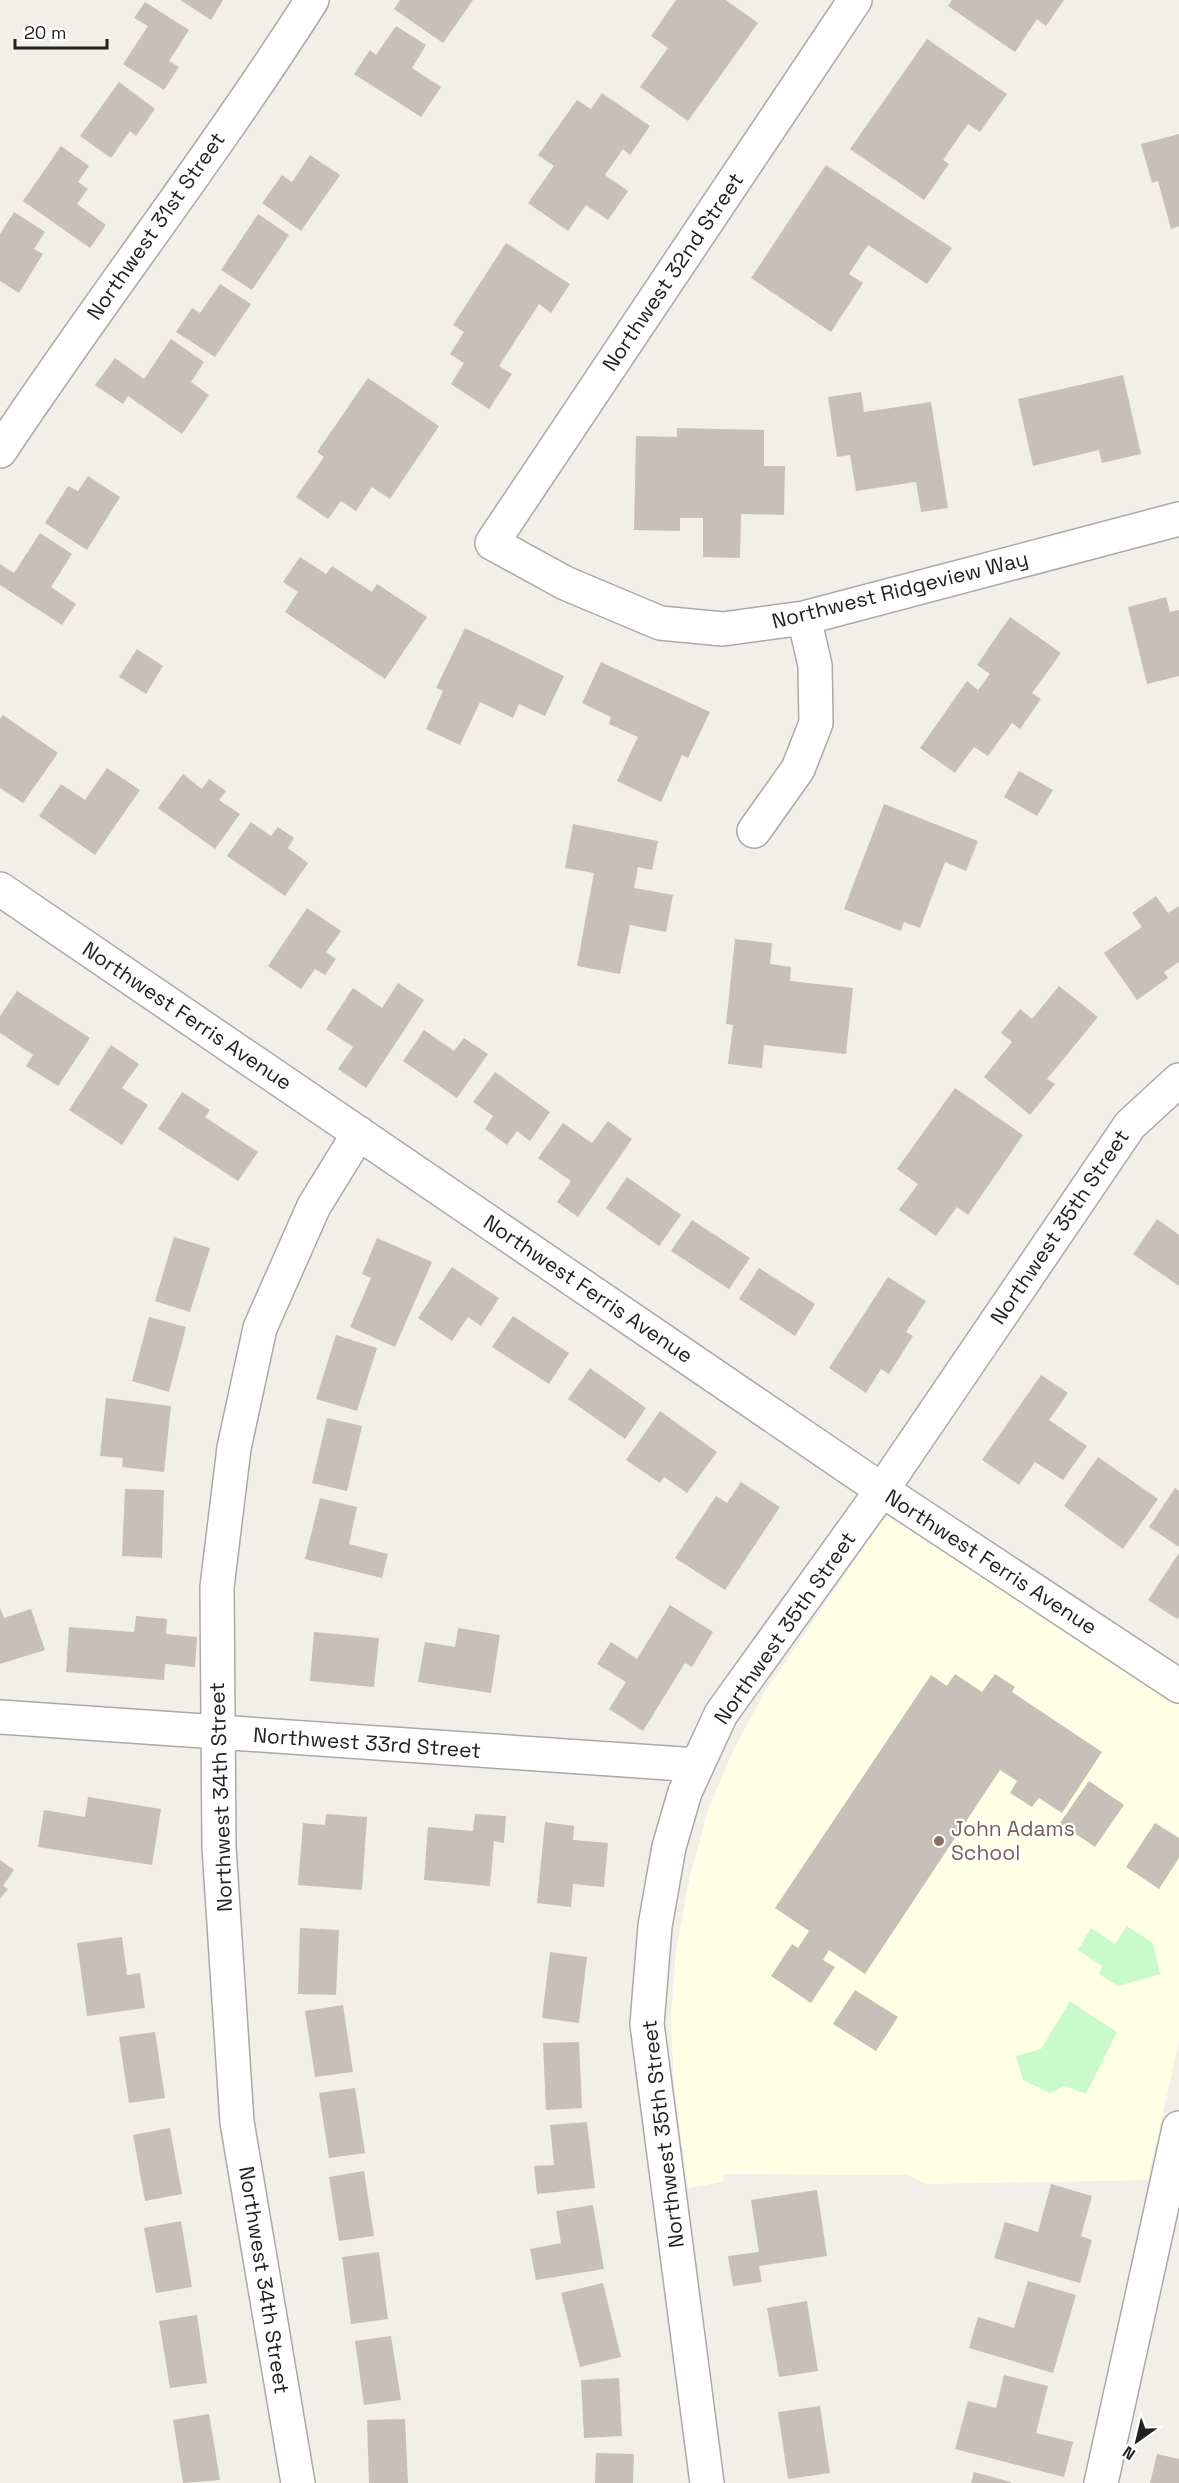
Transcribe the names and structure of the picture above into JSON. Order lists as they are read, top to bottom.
{
  "streets": {
    "street": [
      "Northwest 31st Street",
      "Northwest 32nd Street",
      "Northwest Ridgeview Way",
      "Northwest Ferris Avenue",
      "Northwest 35th Street",
      "Northwest 33rd Street",
      "Northwest 34th Street"
    ]
  },
  "crossings": [
    ["Northwest 32nd Street", "Northwest Ridgeview Way"],
    ["Northwest Ferris Avenue", "Northwest 35th Street"],
    ["Northwest Ferris Avenue", "Northwest 34th Street"],
    ["Northwest 35th Street", "Northwest 33rd Street"],
    ["Northwest 33rd Street", "Northwest 34th Street"]
  ],
  "places": ["John Adams School"],
  "scale_bar": "20 m",
  "north": "bottom left"
}
